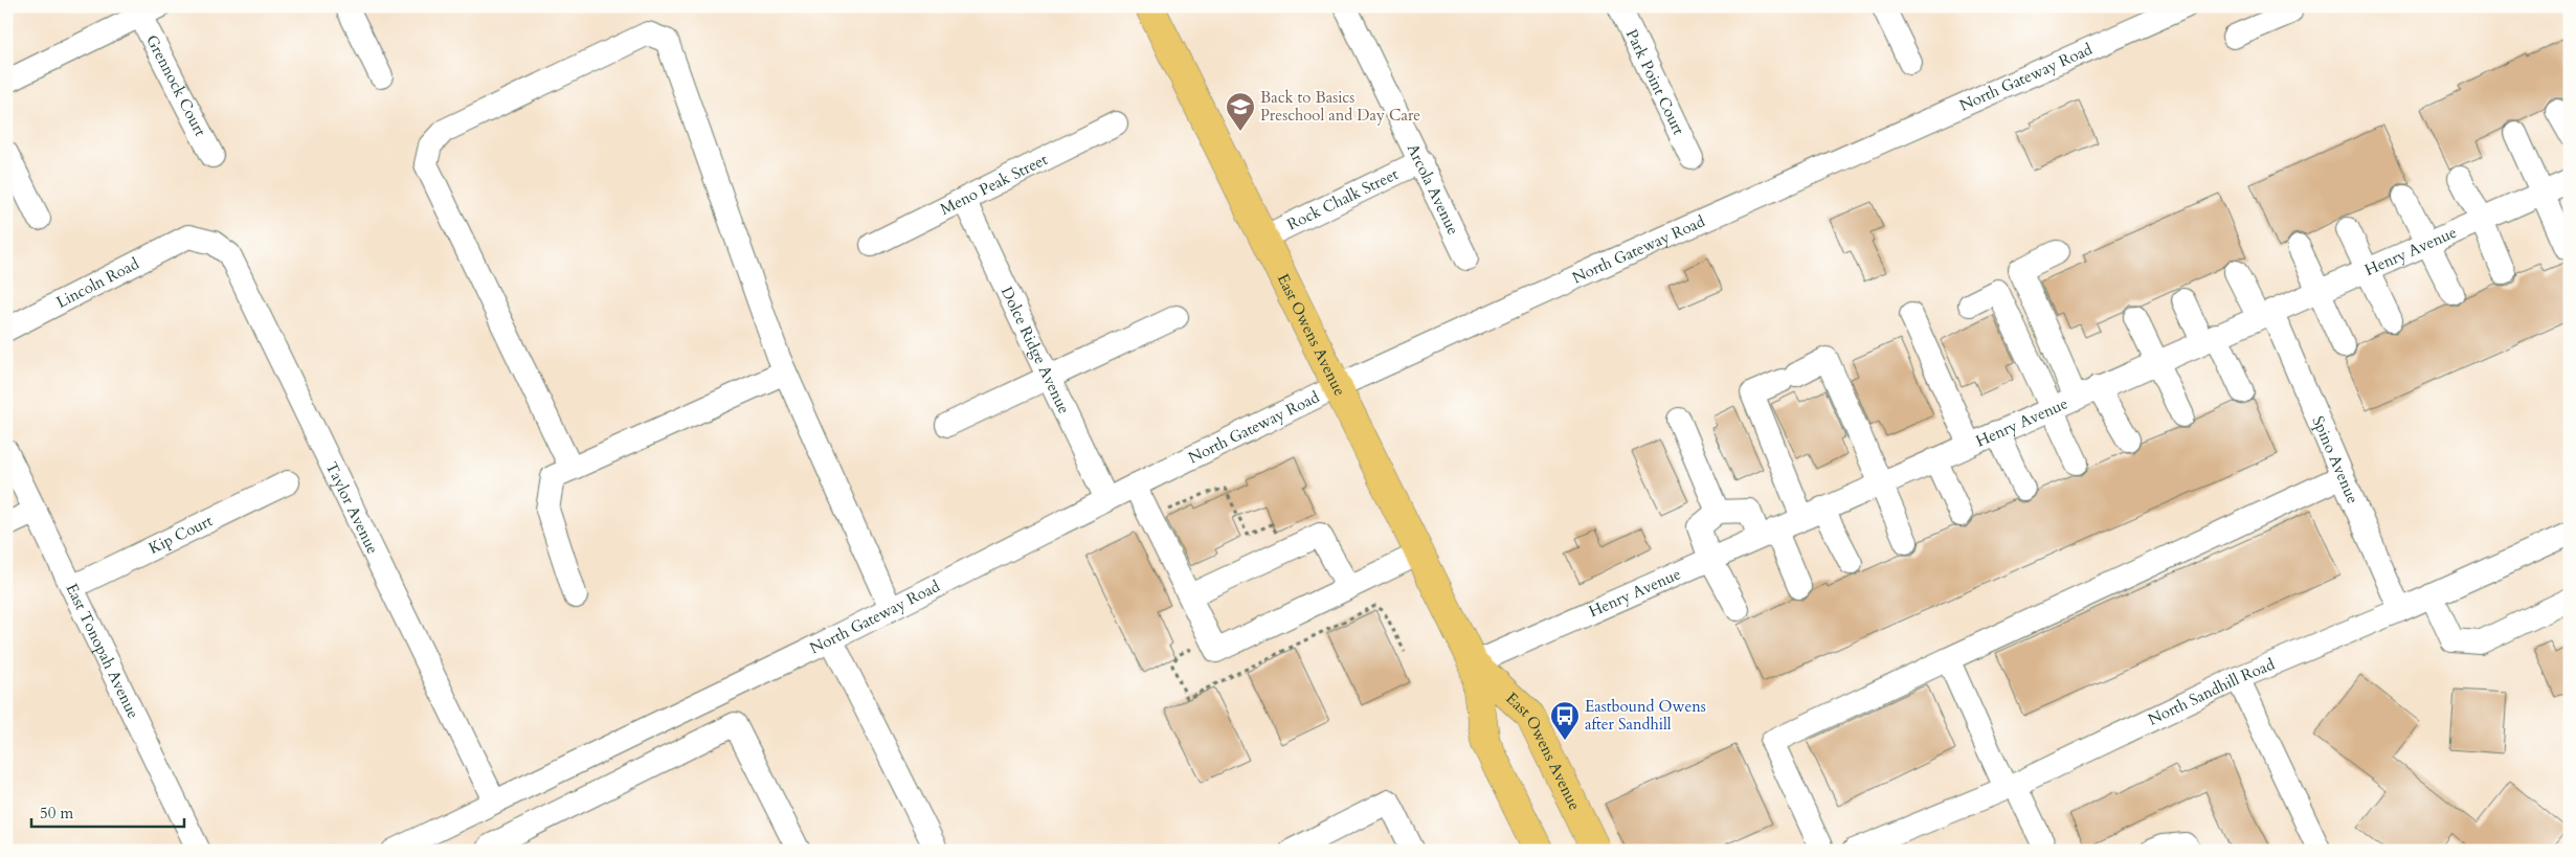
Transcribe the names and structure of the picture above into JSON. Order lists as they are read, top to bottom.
{
  "streets": {
    "main road": ["East Owens Avenue"],
    "street": [
      "North Gateway Road",
      "Park Point Court",
      "Grennock Court",
      "Meno Peak Street",
      "Arcola Avenue",
      "Rock Chalk Street",
      "Henry Avenue",
      "Lincoln Road",
      "Dolce Ridge Avenue",
      "Spino Avenue",
      "Taylor Avenue",
      "Kip Court",
      "East Tonopah Avenue",
      "North Sandhill Road"
    ]
  },
  "crossings": [
    ["North Gateway Road", "East Owens Avenue"],
    ["North Gateway Road", "Dolce Ridge Avenue"],
    ["North Gateway Road", "Taylor Avenue"],
    ["Meno Peak Street", "Dolce Ridge Avenue"],
    ["Arcola Avenue", "Rock Chalk Street"],
    ["Rock Chalk Street", "East Owens Avenue"],
    ["Henry Avenue", "East Owens Avenue"],
    ["Henry Avenue", "Spino Avenue"],
    ["Lincoln Road", "Taylor Avenue"],
    ["Spino Avenue", "North Sandhill Road"],
    ["Kip Court", "East Tonopah Avenue"]
  ],
  "places": {
    "school or university": ["Back to Basics Preschool and Day Care"],
    "bus stop": ["Eastbound Owens after Sandhill"]
  },
  "scale_bar": "50 m"
}
